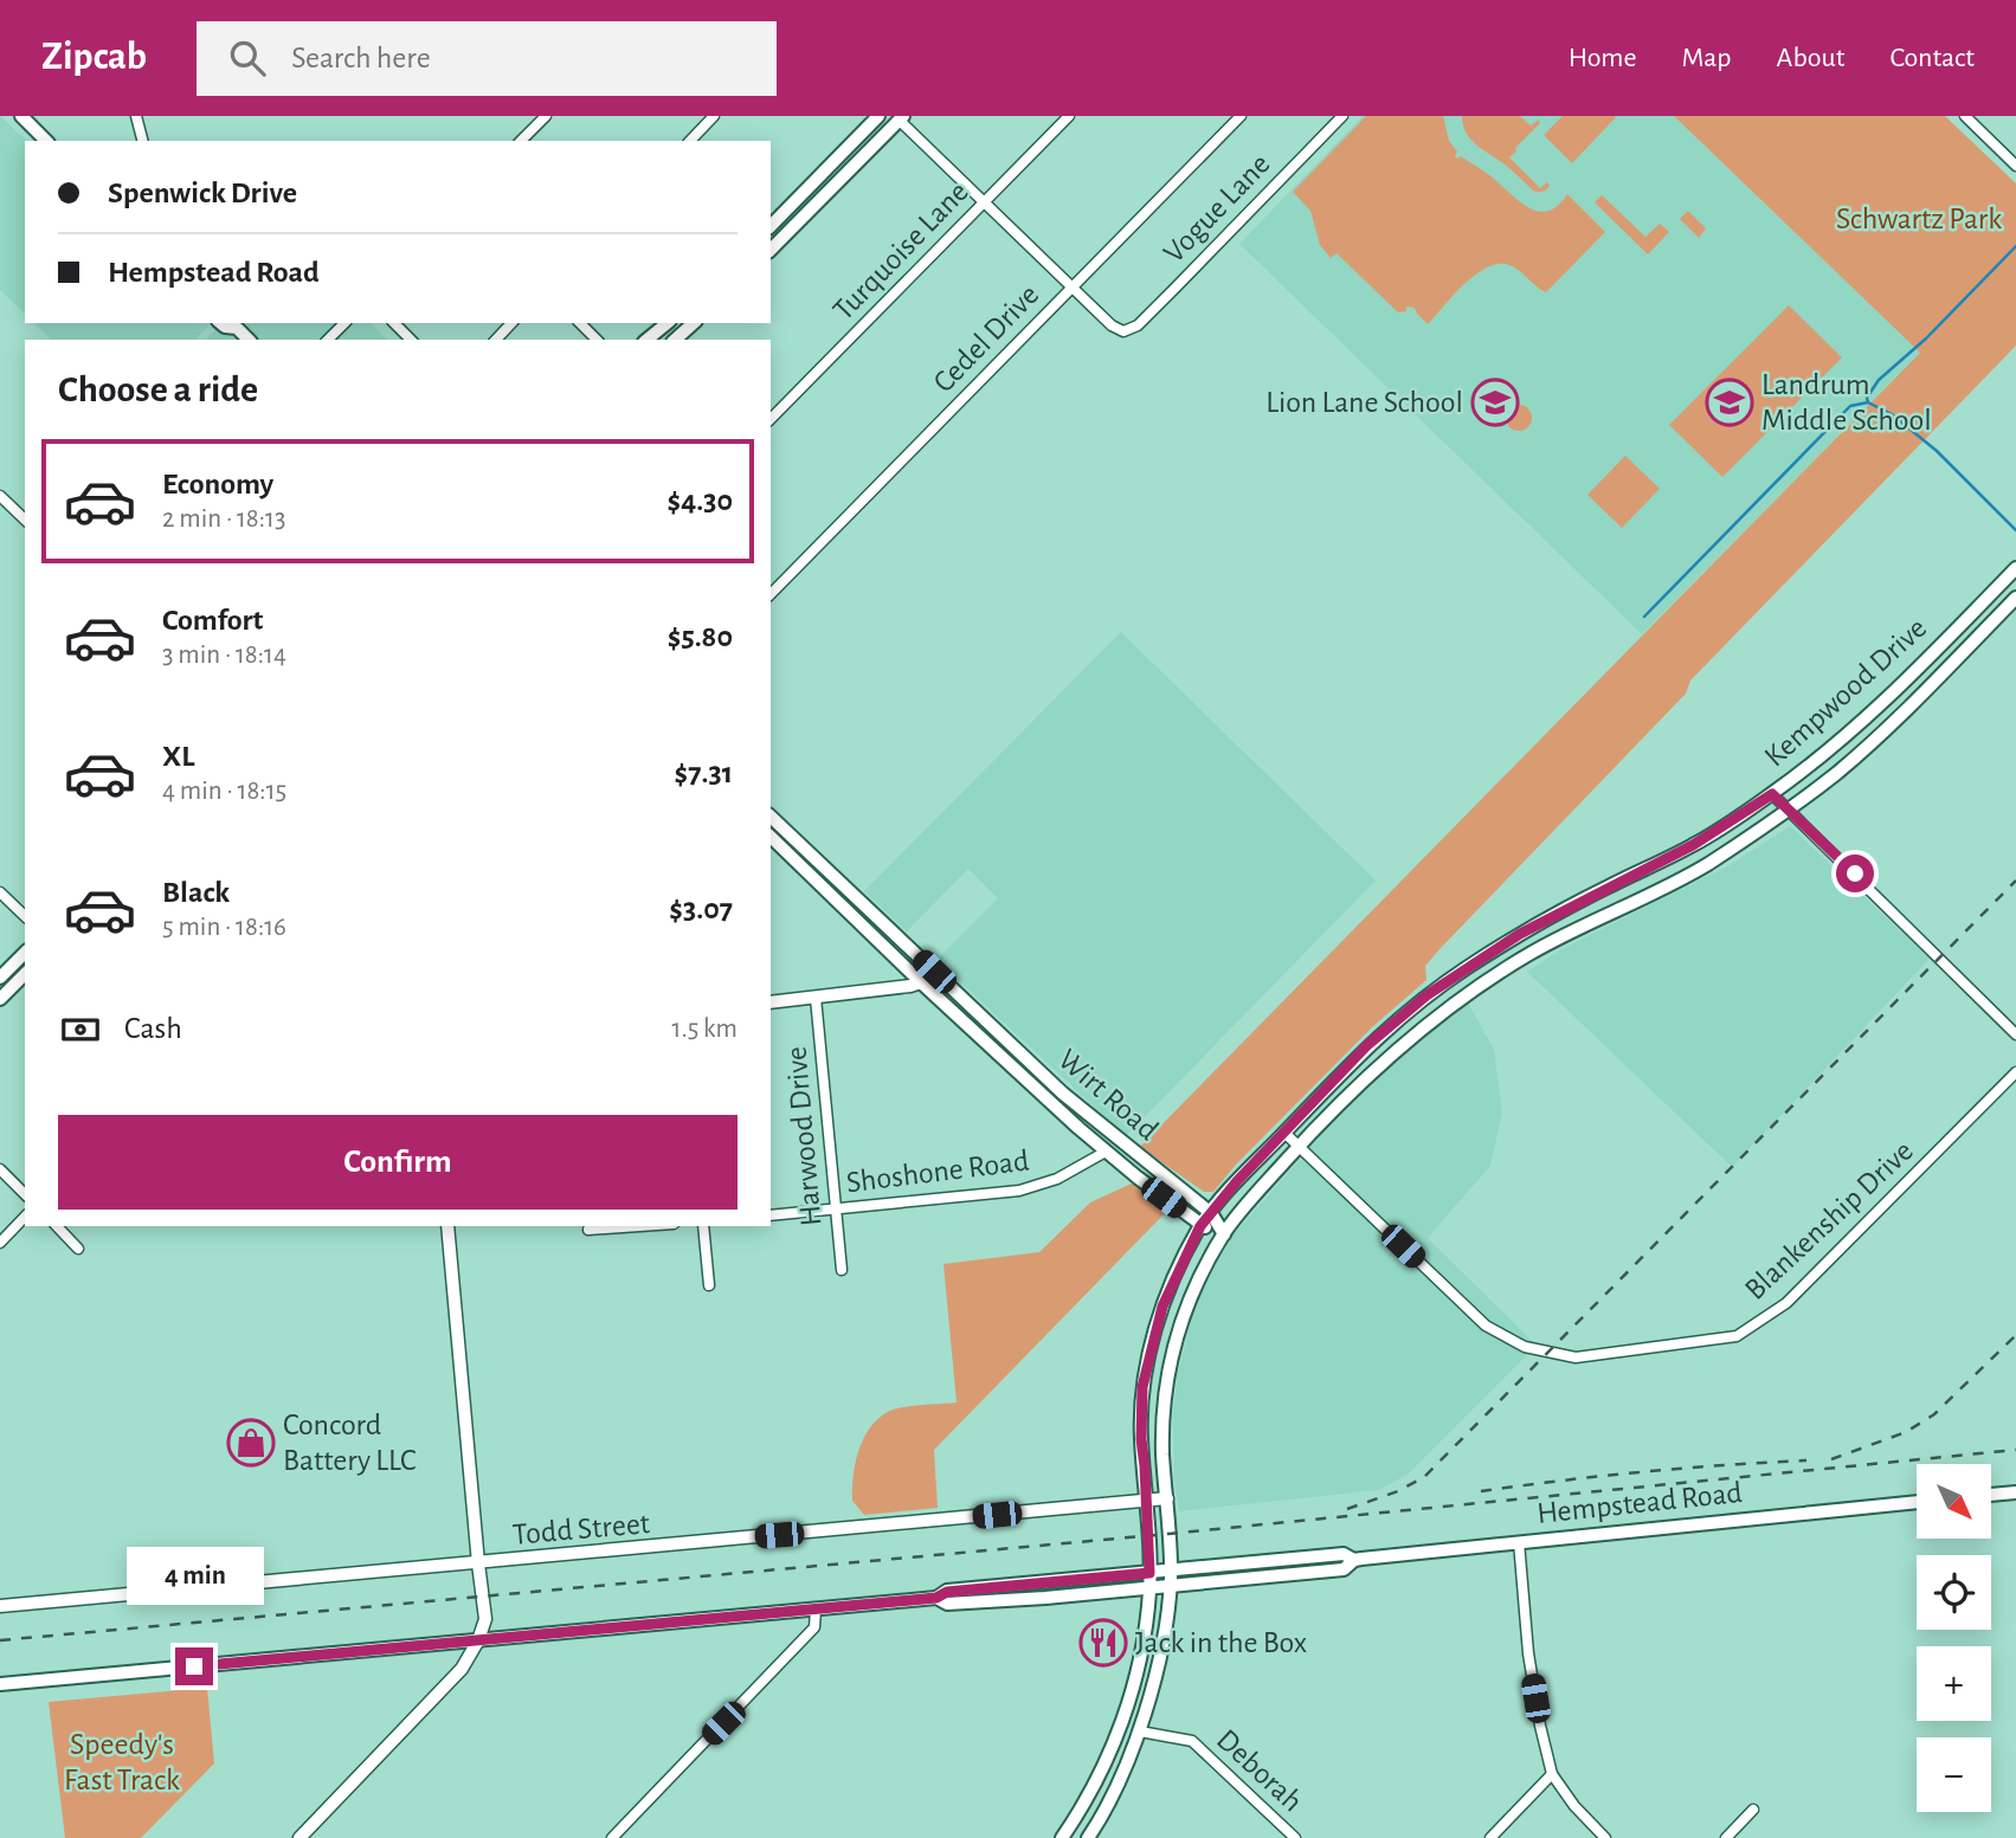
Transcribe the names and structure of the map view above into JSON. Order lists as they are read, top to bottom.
{
  "streets": {
    "main road": ["Kempwood Drive", "Wirt Road", "Hempstead Road"],
    "street": [
      "Vogue Lane",
      "Turquoise Lane",
      "Cedel Drive",
      "Harwood Drive",
      "Shoshone Road",
      "Blankenship Drive",
      "Todd Street",
      "Deborah"
    ]
  },
  "crossings": [
    ["Vogue Lane", "Cedel Drive"],
    ["Kempwood Drive", "Wirt Road"],
    ["Kempwood Drive", "Blankenship Drive"],
    ["Kempwood Drive", "Hempstead Road"],
    ["Kempwood Drive", "Todd Street"],
    ["Kempwood Drive", "Deborah"],
    ["Wirt Road", "Shoshone Road"],
    ["Harwood Drive", "Shoshone Road"]
  ],
  "parks": ["Schwartz Park", "Speedy's Fast Track"],
  "places": {
    "school or university": ["Lion Lane School", "Landrum Middle School"],
    "shop": ["Concord Battery LLC"],
    "restaurant": ["Jack in the Box"]
  },
  "north": "bottom right",
  "page": {
    "header": "Zipcab",
    "search": "Search here",
    "nav": [
      "Home",
      "Map",
      "About",
      "Contact"
    ],
    "banner": ["Spenwick Drive", "Hempstead Road"],
    "heading": "Choose a ride",
    "list": [
      {
        "name": "Economy",
        "note": "2 min · 18:13",
        "value": "$4.30"
      },
      {
        "name": "Comfort",
        "note": "3 min · 18:14",
        "value": "$5.80"
      },
      {
        "name": "XL",
        "note": "4 min · 18:15",
        "value": "$7.31"
      },
      {
        "name": "Black",
        "note": "5 min · 18:16",
        "value": "$3.07"
      }
    ],
    "pay": ["Cash", "1.5 km"],
    "buttons": "Confirm",
    "map_buttons": ["+", "−"],
    "bubble": "4 min"
  }
}
